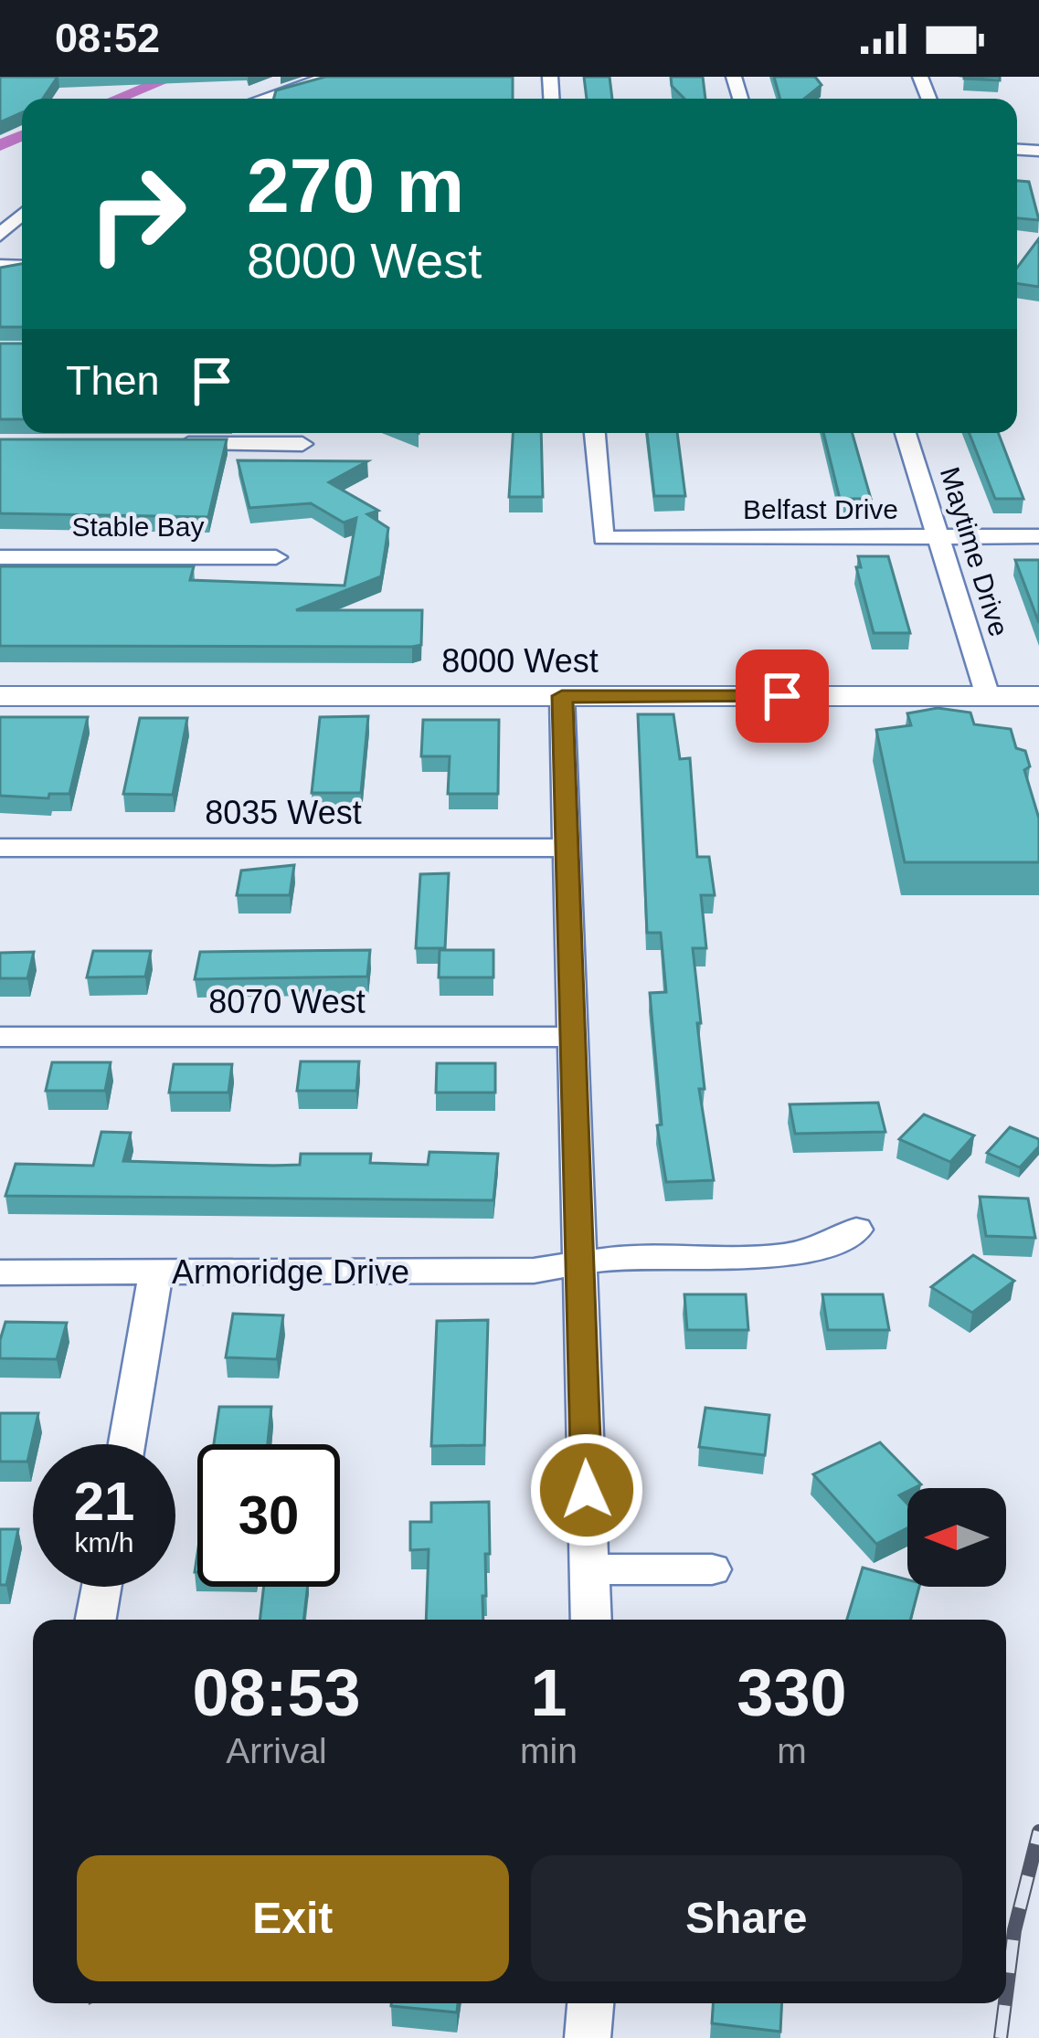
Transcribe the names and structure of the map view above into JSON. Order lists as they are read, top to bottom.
{
  "streets": {
    "street": [
      "Belfast Drive",
      "Stable Bay",
      "Maytime Drive",
      "8000 West",
      "8035 West",
      "8070 West",
      "Armoridge Drive"
    ]
  },
  "crossings": [
    ["Belfast Drive", "Maytime Drive"],
    ["Maytime Drive", "8000 West"]
  ],
  "north": "left",
  "page": {
    "status": "08:52",
    "turn": ["270 m", "8000 West"],
    "then": "Then",
    "speed": "21 km/h",
    "limit": "30",
    "eta": [
      "08:53",
      "Arrival",
      "1",
      "min",
      "330",
      "m"
    ],
    "buttons": ["Exit", "Share"]
  }
}
